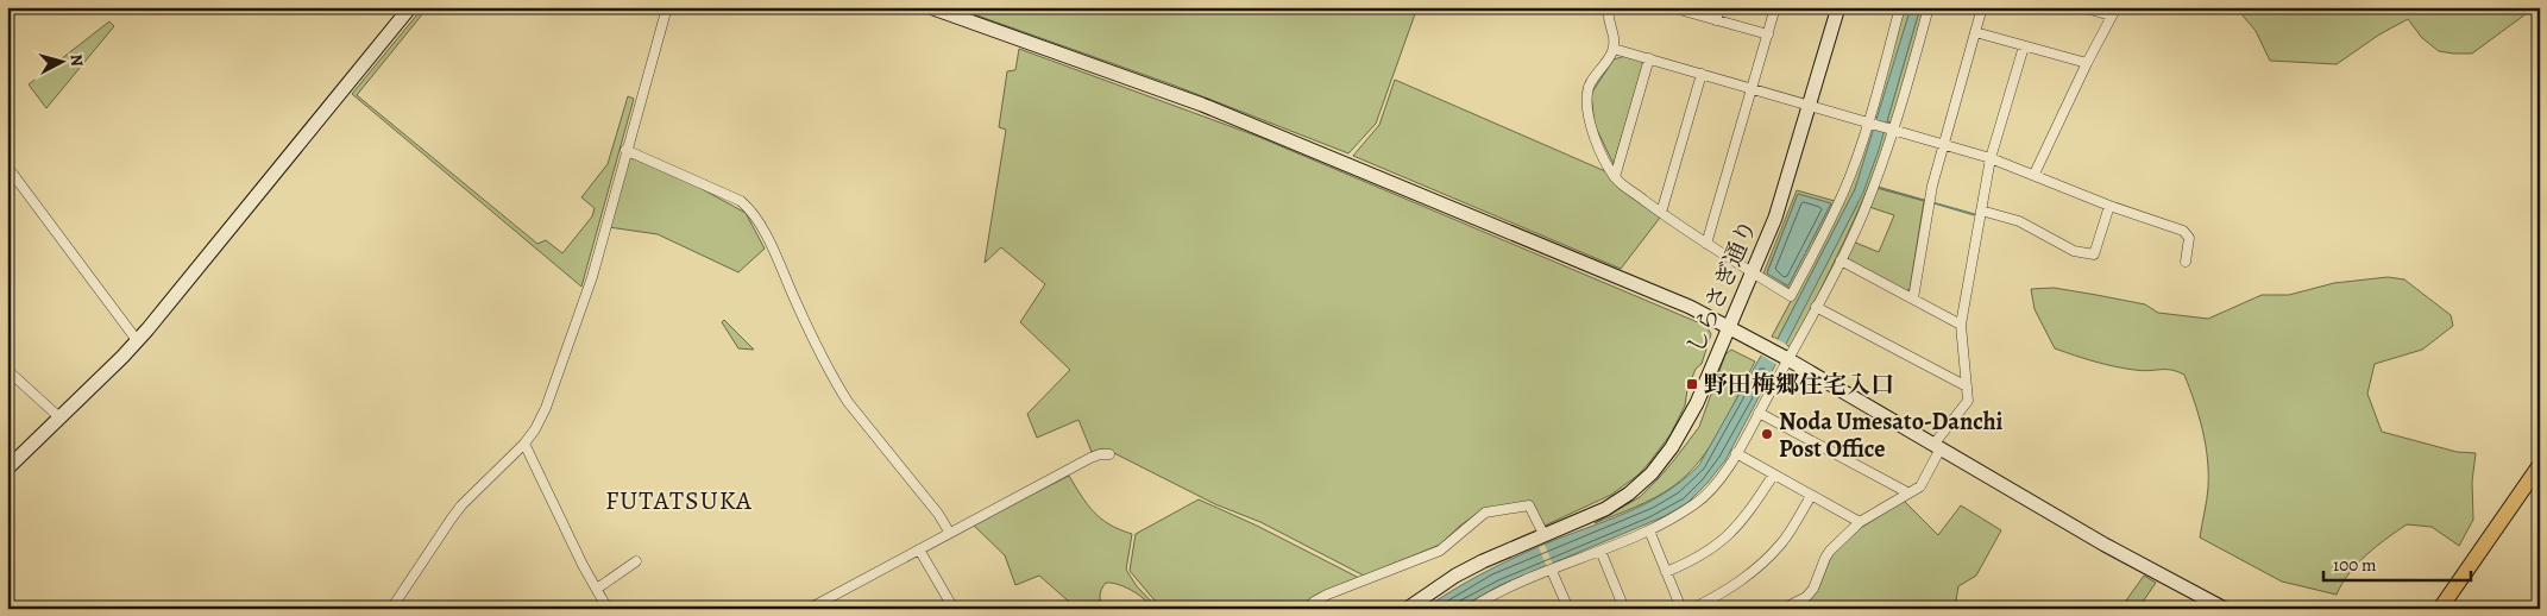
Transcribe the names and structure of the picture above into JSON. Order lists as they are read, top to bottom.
{
  "streets": {
    "street": ["しらさぎ通り"]
  },
  "districts": ["FUTATSUKA"],
  "places": {
    "transit": ["野田梅郷住宅入口"],
    "other": ["Noda Umesato-Danchi Post Office"]
  },
  "scale_bar": "100 m",
  "north": "right"
}
